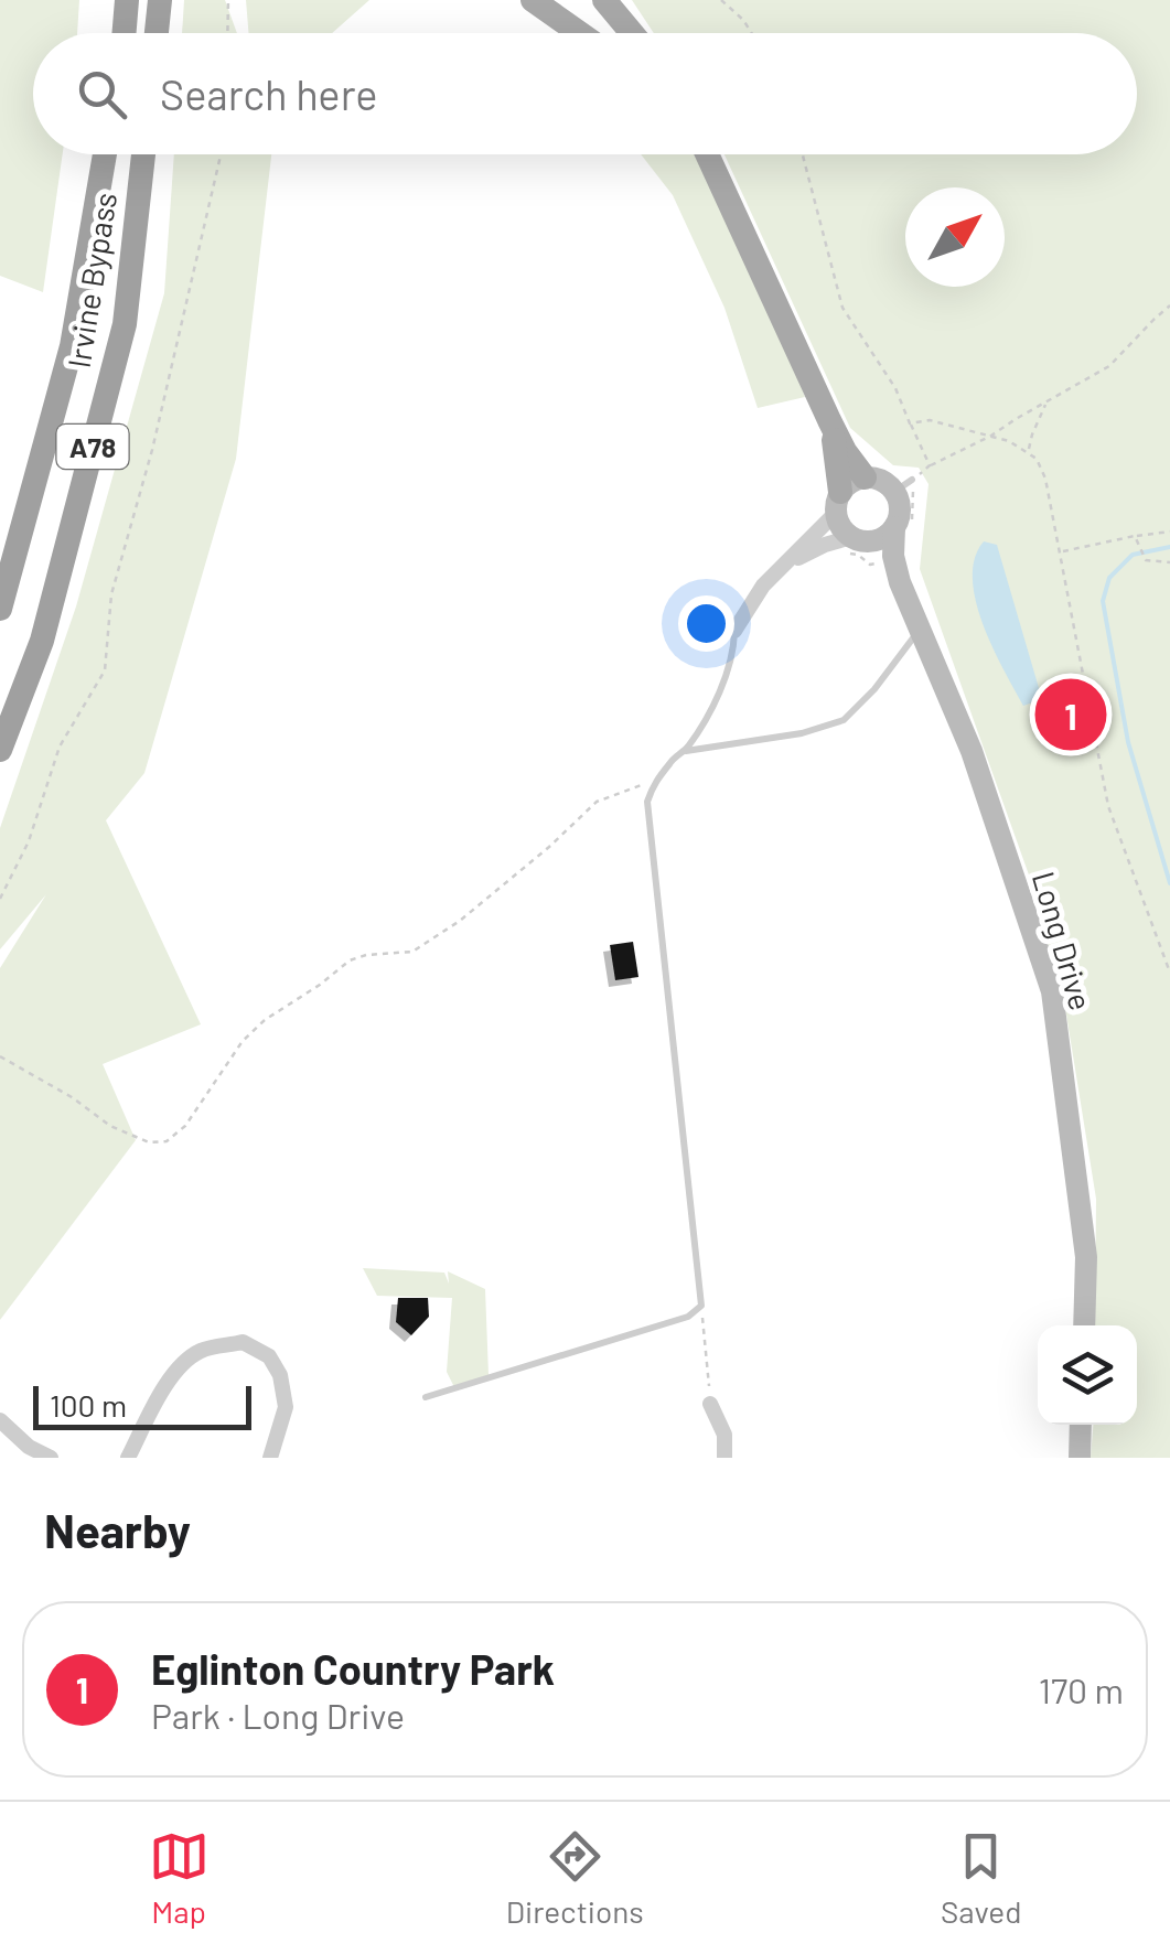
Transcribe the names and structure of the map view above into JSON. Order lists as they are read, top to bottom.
{
  "streets": {
    "highway": ["Irvine Bypass", "A78"],
    "main road": ["Long Drive"]
  },
  "scale_bar": "100 m",
  "north": "top right",
  "page": {
    "search": "Search here",
    "pins": "1",
    "scale": "100 m",
    "heading": "Nearby",
    "list": [
      {
        "mark": "1",
        "name": "Eglinton Country Park",
        "note": "Park · Long Drive",
        "value": "170 m"
      }
    ],
    "nav": ["Map", "Directions", "Saved"]
  }
}
